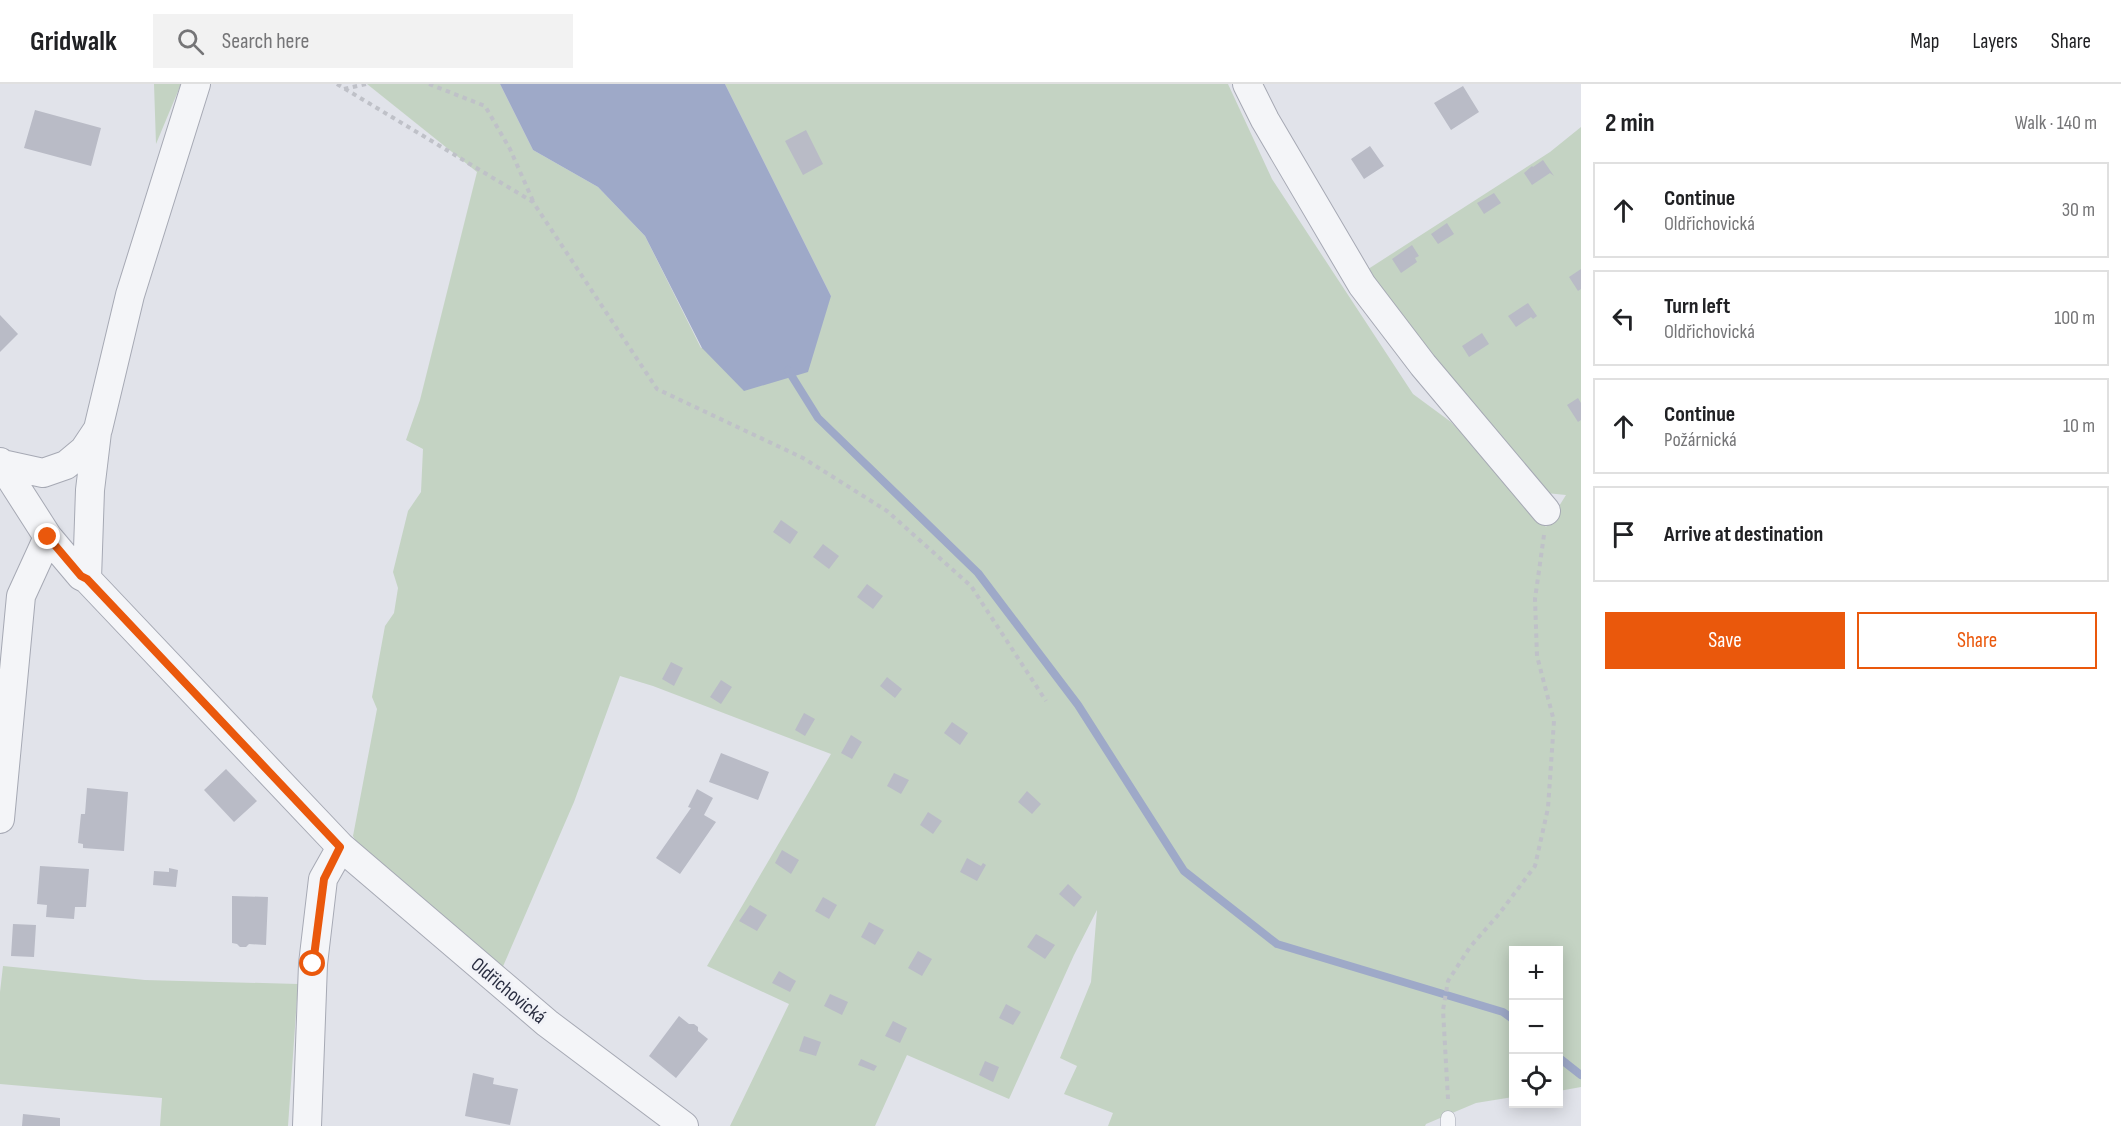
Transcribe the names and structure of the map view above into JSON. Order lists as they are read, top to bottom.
{
  "streets": {
    "street": ["Oldřichovická"]
  },
  "page": {
    "header": "Gridwalk",
    "search": "Search here",
    "nav": ["Map", "Layers", "Share"],
    "heading": ["2 min", "Walk · 140 m"],
    "list": [
      ["Continue", "Oldřichovická", "30 m"],
      ["Turn left", "Oldřichovická", "100 m"],
      ["Continue", "Požárnická", "10 m"],
      "Arrive at destination"
    ],
    "buttons": ["Save", "Share"],
    "map_buttons": ["+", "−"]
  }
}
